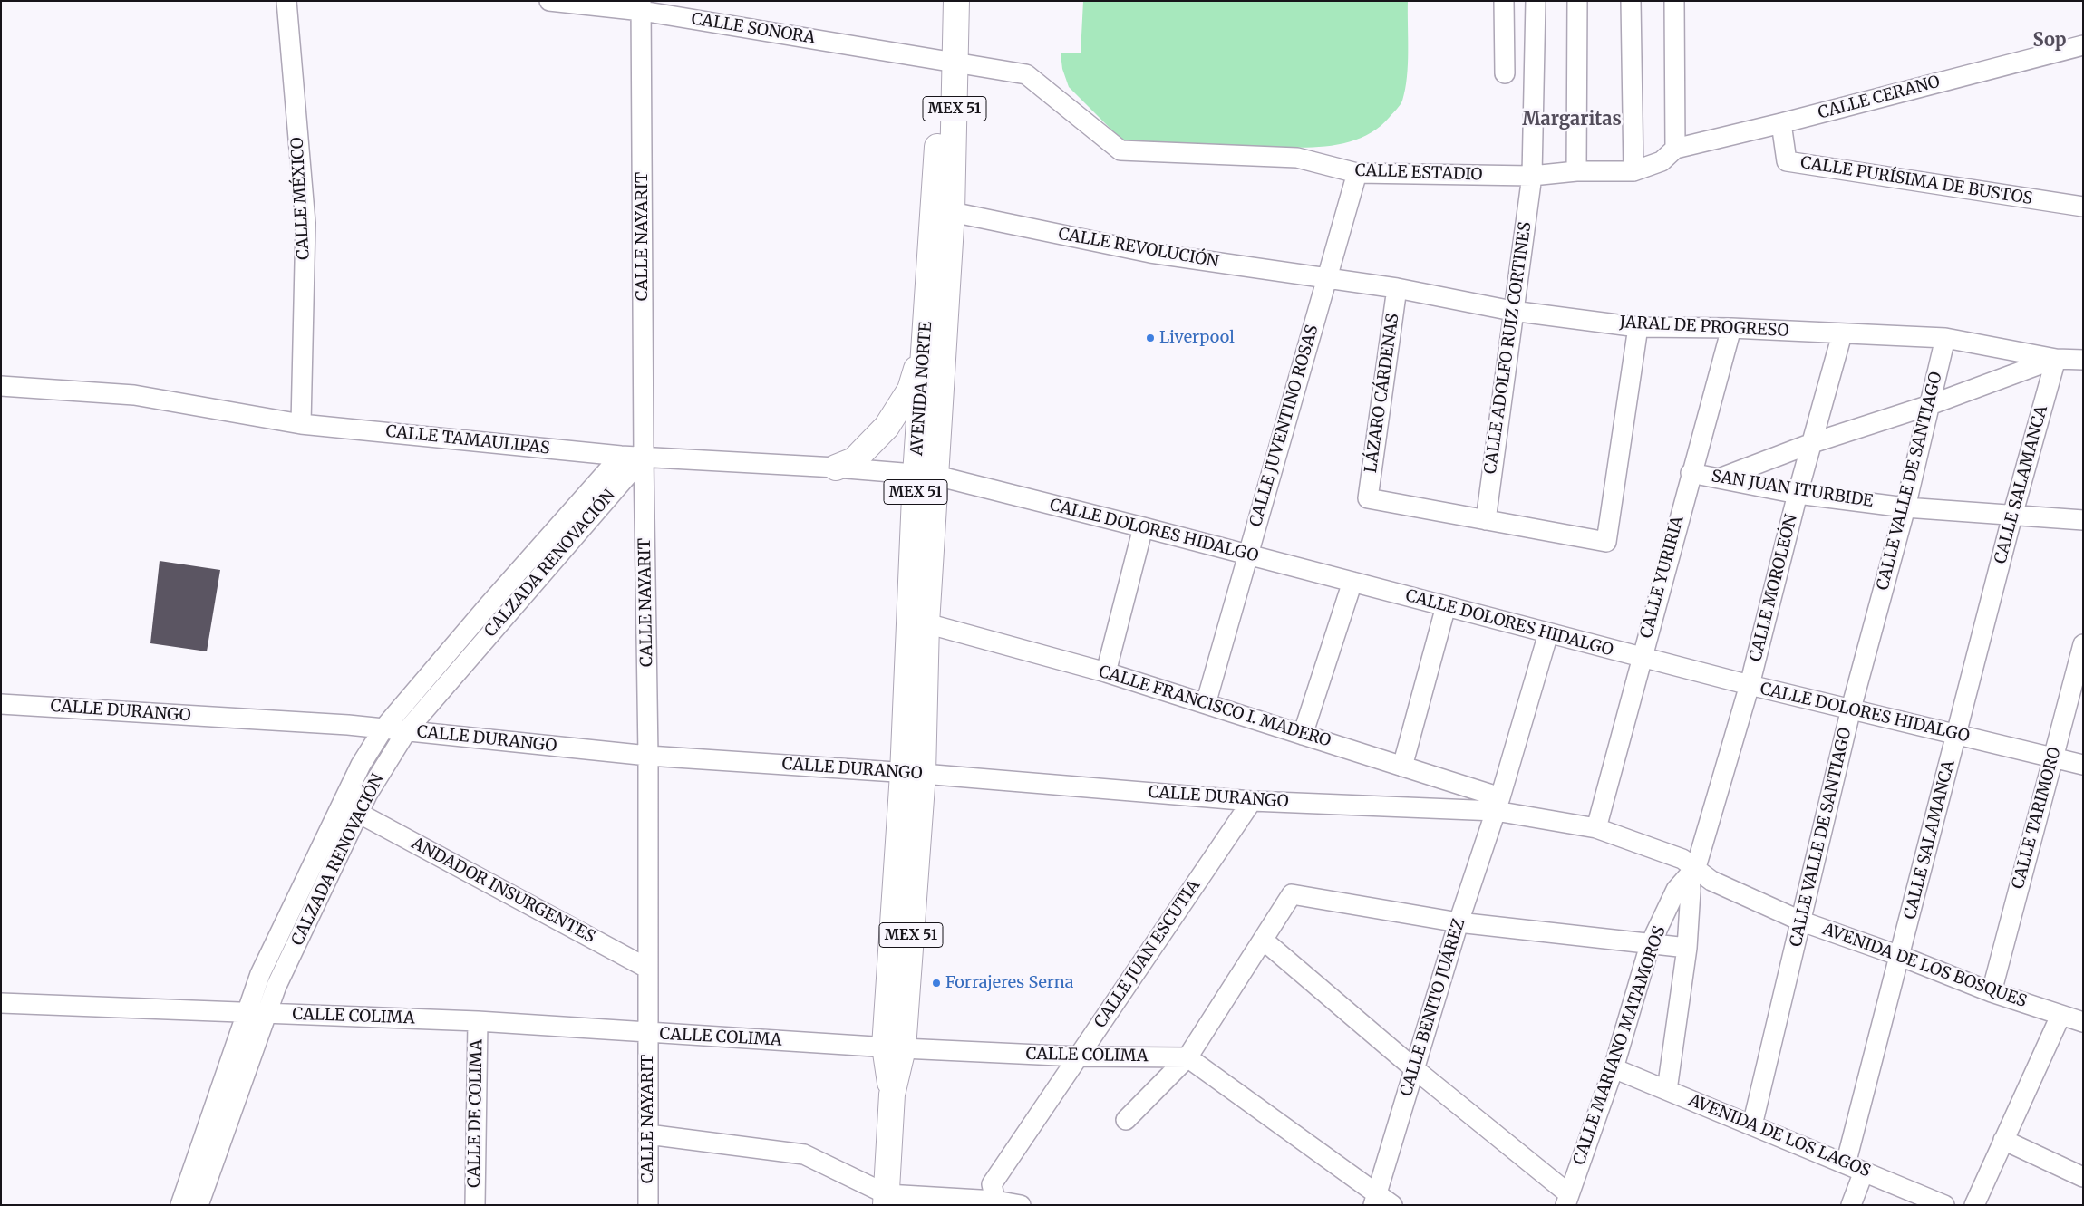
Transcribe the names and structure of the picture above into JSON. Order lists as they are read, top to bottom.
{
  "streets": {
    "main road": ["MEX 51", "AVENIDA NORTE"],
    "street": [
      "CALLE SONORA",
      "CALLE CERANO",
      "CALLE ESTADIO",
      "CALLE PURÍSIMA DE BUSTOS",
      "CALLE MÉXICO",
      "CALLE NAYARIT",
      "CALLE REVOLUCIÓN",
      "JARAL DE PROGRESO",
      "CALLE ADOLFO RUIZ CORTINES",
      "LÁZARO CÁRDENAS",
      "CALLE JUVENTINO ROSAS",
      "CALLE TAMAULIPAS",
      "CALLE VALLE DE SANTIAGO",
      "CALLE SALAMANCA",
      "SAN JUAN ITURBIDE",
      "CALLE DOLORES HIDALGO",
      "CALZADA RENOVACIÓN",
      "CALLE YURIRIA",
      "CALLE MOROLEÓN",
      "CALLE FRANCISCO I. MADERO",
      "CALLE DURANGO",
      "CALLE TARIMORO",
      "ANDADOR INSURGENTES",
      "CALLE JUAN ESCUTIA",
      "AVENIDA DE LOS BOSQUES",
      "CALLE BENITO JUÁREZ",
      "CALLE COLIMA",
      "CALLE MARIANO MATAMOROS",
      "CALLE DE COLIMA",
      "AVENIDA DE LOS LAGOS"
    ]
  },
  "crossings": [
    ["CALLE SONORA", "CALLE ESTADIO"],
    ["CALLE SONORA", "CALLE NAYARIT"],
    ["CALLE SONORA", "AVENIDA NORTE"],
    ["CALLE CERANO", "CALLE ESTADIO"],
    ["CALLE CERANO", "CALLE PURÍSIMA DE BUSTOS"],
    ["MEX 51", "AVENIDA NORTE"],
    ["MEX 51", "CALLE DURANGO"],
    ["MEX 51", "CALLE COLIMA"],
    ["CALLE ESTADIO", "CALLE ADOLFO RUIZ CORTINES"],
    ["CALLE ESTADIO", "AVENIDA NORTE"],
    ["CALLE ESTADIO", "CALLE JUVENTINO ROSAS"],
    ["CALLE MÉXICO", "CALLE TAMAULIPAS"],
    ["CALLE NAYARIT", "CALLE TAMAULIPAS"],
    ["CALLE NAYARIT", "CALZADA RENOVACIÓN"],
    ["CALLE NAYARIT", "CALLE DURANGO"],
    ["CALLE NAYARIT", "ANDADOR INSURGENTES"],
    ["CALLE NAYARIT", "CALLE COLIMA"],
    ["CALLE REVOLUCIÓN", "JARAL DE PROGRESO"],
    ["CALLE REVOLUCIÓN", "AVENIDA NORTE"],
    ["CALLE REVOLUCIÓN", "CALLE JUVENTINO ROSAS"],
    ["JARAL DE PROGRESO", "CALLE ADOLFO RUIZ CORTINES"],
    ["JARAL DE PROGRESO", "LÁZARO CÁRDENAS"],
    ["JARAL DE PROGRESO", "CALLE JUVENTINO ROSAS"],
    ["JARAL DE PROGRESO", "CALLE VALLE DE SANTIAGO"],
    ["JARAL DE PROGRESO", "CALLE SALAMANCA"],
    ["JARAL DE PROGRESO", "CALLE YURIRIA"],
    ["JARAL DE PROGRESO", "CALLE MOROLEÓN"],
    ["CALLE ADOLFO RUIZ CORTINES", "LÁZARO CÁRDENAS"],
    ["AVENIDA NORTE", "CALLE TAMAULIPAS"],
    ["AVENIDA NORTE", "CALLE DOLORES HIDALGO"],
    ["AVENIDA NORTE", "CALLE FRANCISCO I. MADERO"],
    ["AVENIDA NORTE", "CALLE DURANGO"],
    ["CALLE JUVENTINO ROSAS", "CALLE DOLORES HIDALGO"],
    ["CALLE JUVENTINO ROSAS", "CALLE FRANCISCO I. MADERO"],
    ["CALLE TAMAULIPAS", "CALLE DOLORES HIDALGO"],
    ["CALLE TAMAULIPAS", "CALZADA RENOVACIÓN"],
    ["CALLE VALLE DE SANTIAGO", "SAN JUAN ITURBIDE"],
    ["CALLE VALLE DE SANTIAGO", "CALLE DOLORES HIDALGO"],
    ["CALLE VALLE DE SANTIAGO", "AVENIDA DE LOS BOSQUES"],
    ["CALLE VALLE DE SANTIAGO", "AVENIDA DE LOS LAGOS"],
    ["CALLE SALAMANCA", "SAN JUAN ITURBIDE"],
    ["CALLE SALAMANCA", "CALLE DOLORES HIDALGO"],
    ["CALLE SALAMANCA", "AVENIDA DE LOS BOSQUES"],
    ["CALLE SALAMANCA", "AVENIDA DE LOS LAGOS"],
    ["SAN JUAN ITURBIDE", "CALLE YURIRIA"],
    ["SAN JUAN ITURBIDE", "CALLE MOROLEÓN"],
    ["CALLE DOLORES HIDALGO", "CALLE YURIRIA"],
    ["CALLE DOLORES HIDALGO", "CALLE MOROLEÓN"],
    ["CALLE DOLORES HIDALGO", "CALLE TARIMORO"],
    ["CALLE DOLORES HIDALGO", "CALLE BENITO JUÁREZ"],
    ["CALZADA RENOVACIÓN", "CALLE DURANGO"],
    ["CALZADA RENOVACIÓN", "ANDADOR INSURGENTES"],
    ["CALZADA RENOVACIÓN", "CALLE COLIMA"],
    ["CALLE YURIRIA", "CALLE DURANGO"],
    ["CALLE MOROLEÓN", "CALLE DURANGO"],
    ["CALLE MOROLEÓN", "AVENIDA DE LOS BOSQUES"],
    ["CALLE MOROLEÓN", "CALLE MARIANO MATAMOROS"],
    ["CALLE FRANCISCO I. MADERO", "CALLE DURANGO"],
    ["CALLE FRANCISCO I. MADERO", "CALLE BENITO JUÁREZ"],
    ["CALLE DURANGO", "CALLE JUAN ESCUTIA"],
    ["CALLE DURANGO", "AVENIDA DE LOS BOSQUES"],
    ["CALLE DURANGO", "CALLE BENITO JUÁREZ"],
    ["CALLE DURANGO", "CALLE MARIANO MATAMOROS"],
    ["CALLE TARIMORO", "AVENIDA DE LOS BOSQUES"],
    ["CALLE JUAN ESCUTIA", "CALLE COLIMA"],
    ["AVENIDA DE LOS BOSQUES", "CALLE MARIANO MATAMOROS"],
    ["CALLE COLIMA", "CALLE DE COLIMA"],
    ["CALLE MARIANO MATAMOROS", "AVENIDA DE LOS LAGOS"]
  ],
  "districts": ["Sop", "Margaritas"],
  "places": ["Liverpool", "Forrajeres Serna"]
}
